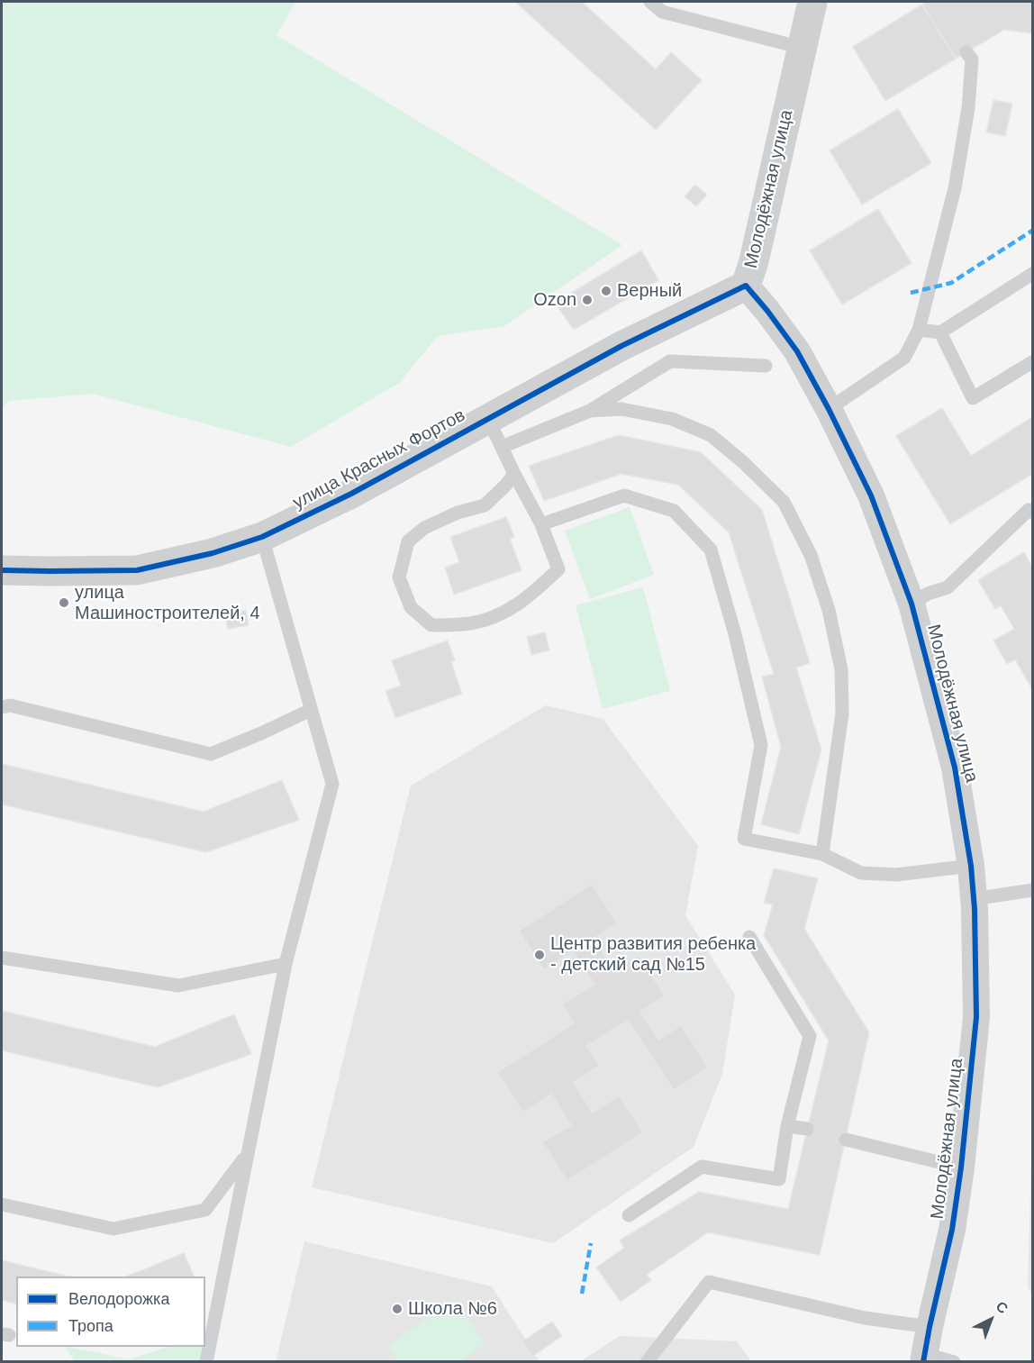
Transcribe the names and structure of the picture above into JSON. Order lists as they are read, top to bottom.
{
  "streets": {
    "street": ["Молодёжная улица", "улица Красных Фортов"]
  },
  "crossings": [
    ["Молодёжная улица", "улица Красных Фортов"]
  ],
  "places": [
    "Верный",
    "Ozon",
    "улица Машиностроителей, 4",
    "Центр развития ребенка - детский сад №15",
    "Школа №6"
  ],
  "legend": ["Велодорожка", "Тропа"],
  "north": "top right"
}
